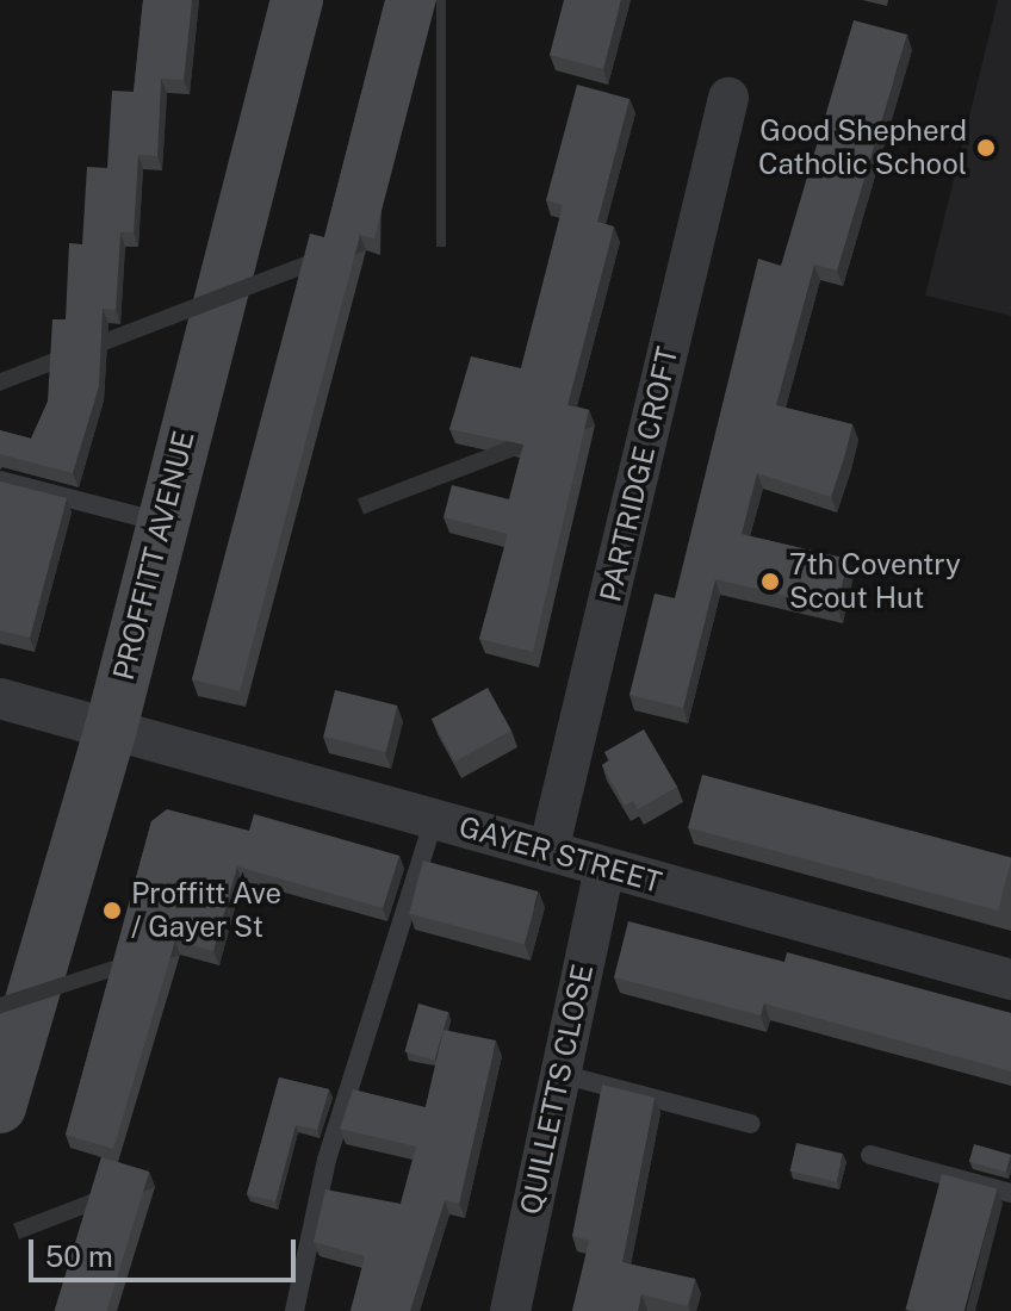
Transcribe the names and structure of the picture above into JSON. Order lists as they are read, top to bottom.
{
  "streets": {
    "street": [
      "PARTRIDGE CROFT",
      "PROFFITT AVENUE",
      "GAYER STREET",
      "QUILLETTS CLOSE"
    ]
  },
  "crossings": [
    ["PARTRIDGE CROFT", "GAYER STREET"],
    ["PROFFITT AVENUE", "GAYER STREET"],
    ["GAYER STREET", "QUILLETTS CLOSE"]
  ],
  "places": ["Good Shepherd Catholic School", "7th Coventry Scout Hut", "Proffitt Ave / Gayer St"],
  "scale_bar": "50 m"
}
